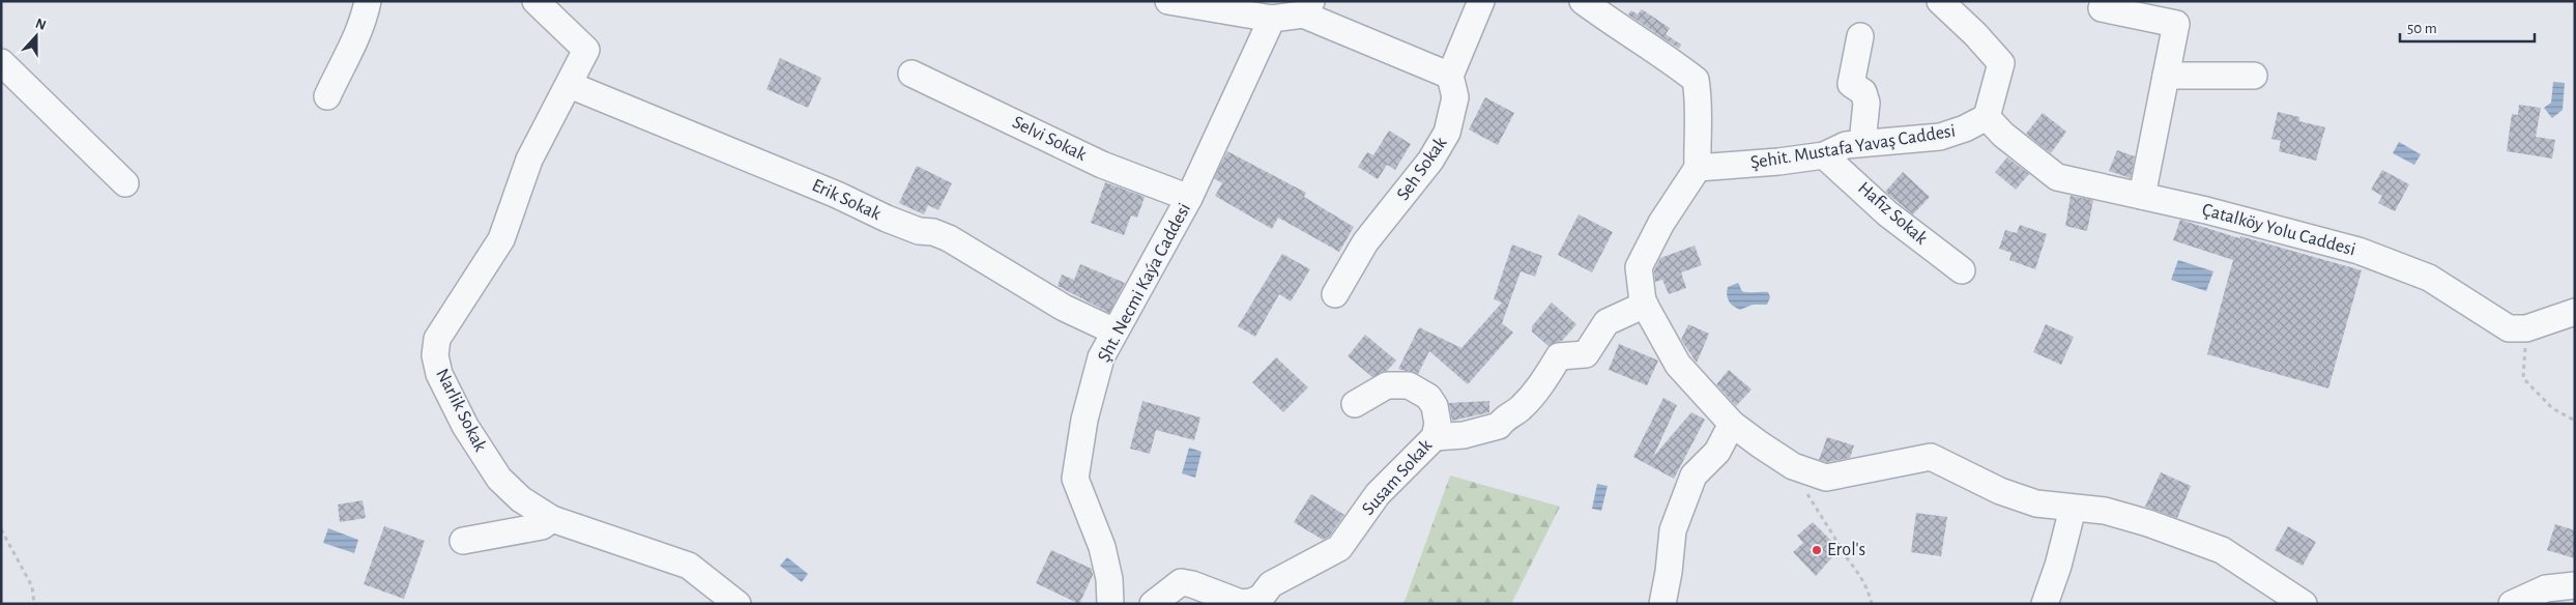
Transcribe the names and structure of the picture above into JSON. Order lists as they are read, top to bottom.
{
  "streets": {
    "street": [
      "Selvi Sokak",
      "Şehit. Mustafa Yavaş Caddesi",
      "Seh Sokak",
      "Erik Sokak",
      "Hafiz Sokak",
      "Çatalköy Yolu Caddesi",
      "Şht. Necmi Kaýa Caddesi",
      "Narlik Sokak",
      "Susam Sokak"
    ]
  },
  "crossings": [
    ["Selvi Sokak", "Şht. Necmi Kaýa Caddesi"],
    ["Şehit. Mustafa Yavaş Caddesi", "Hafiz Sokak"],
    ["Şehit. Mustafa Yavaş Caddesi", "Çatalköy Yolu Caddesi"],
    ["Erik Sokak", "Şht. Necmi Kaýa Caddesi"],
    ["Erik Sokak", "Narlik Sokak"]
  ],
  "places": ["Erol's"],
  "scale_bar": "50 m",
  "north": "top"
}
